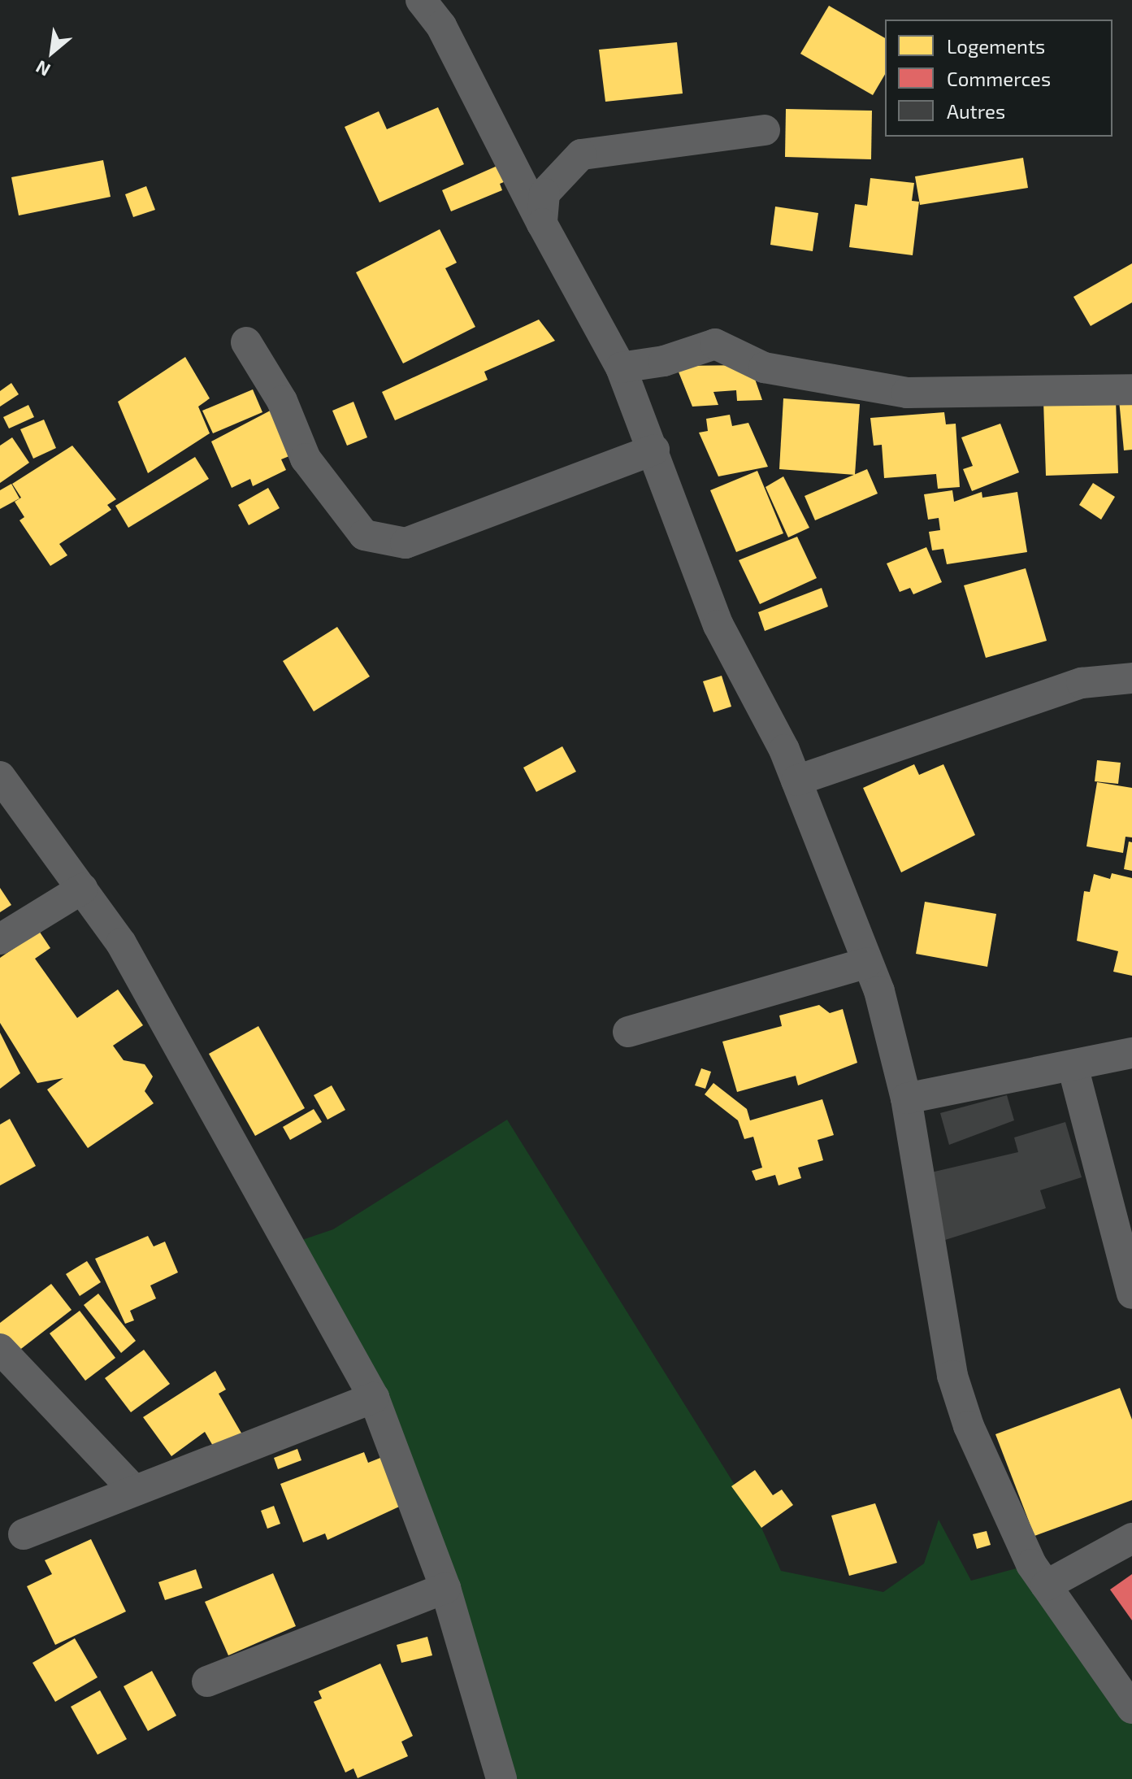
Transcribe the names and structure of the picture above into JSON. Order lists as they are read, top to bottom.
{
  "legend": ["Logements", "Commerces", "Autres"],
  "north": "bottom left"
}
